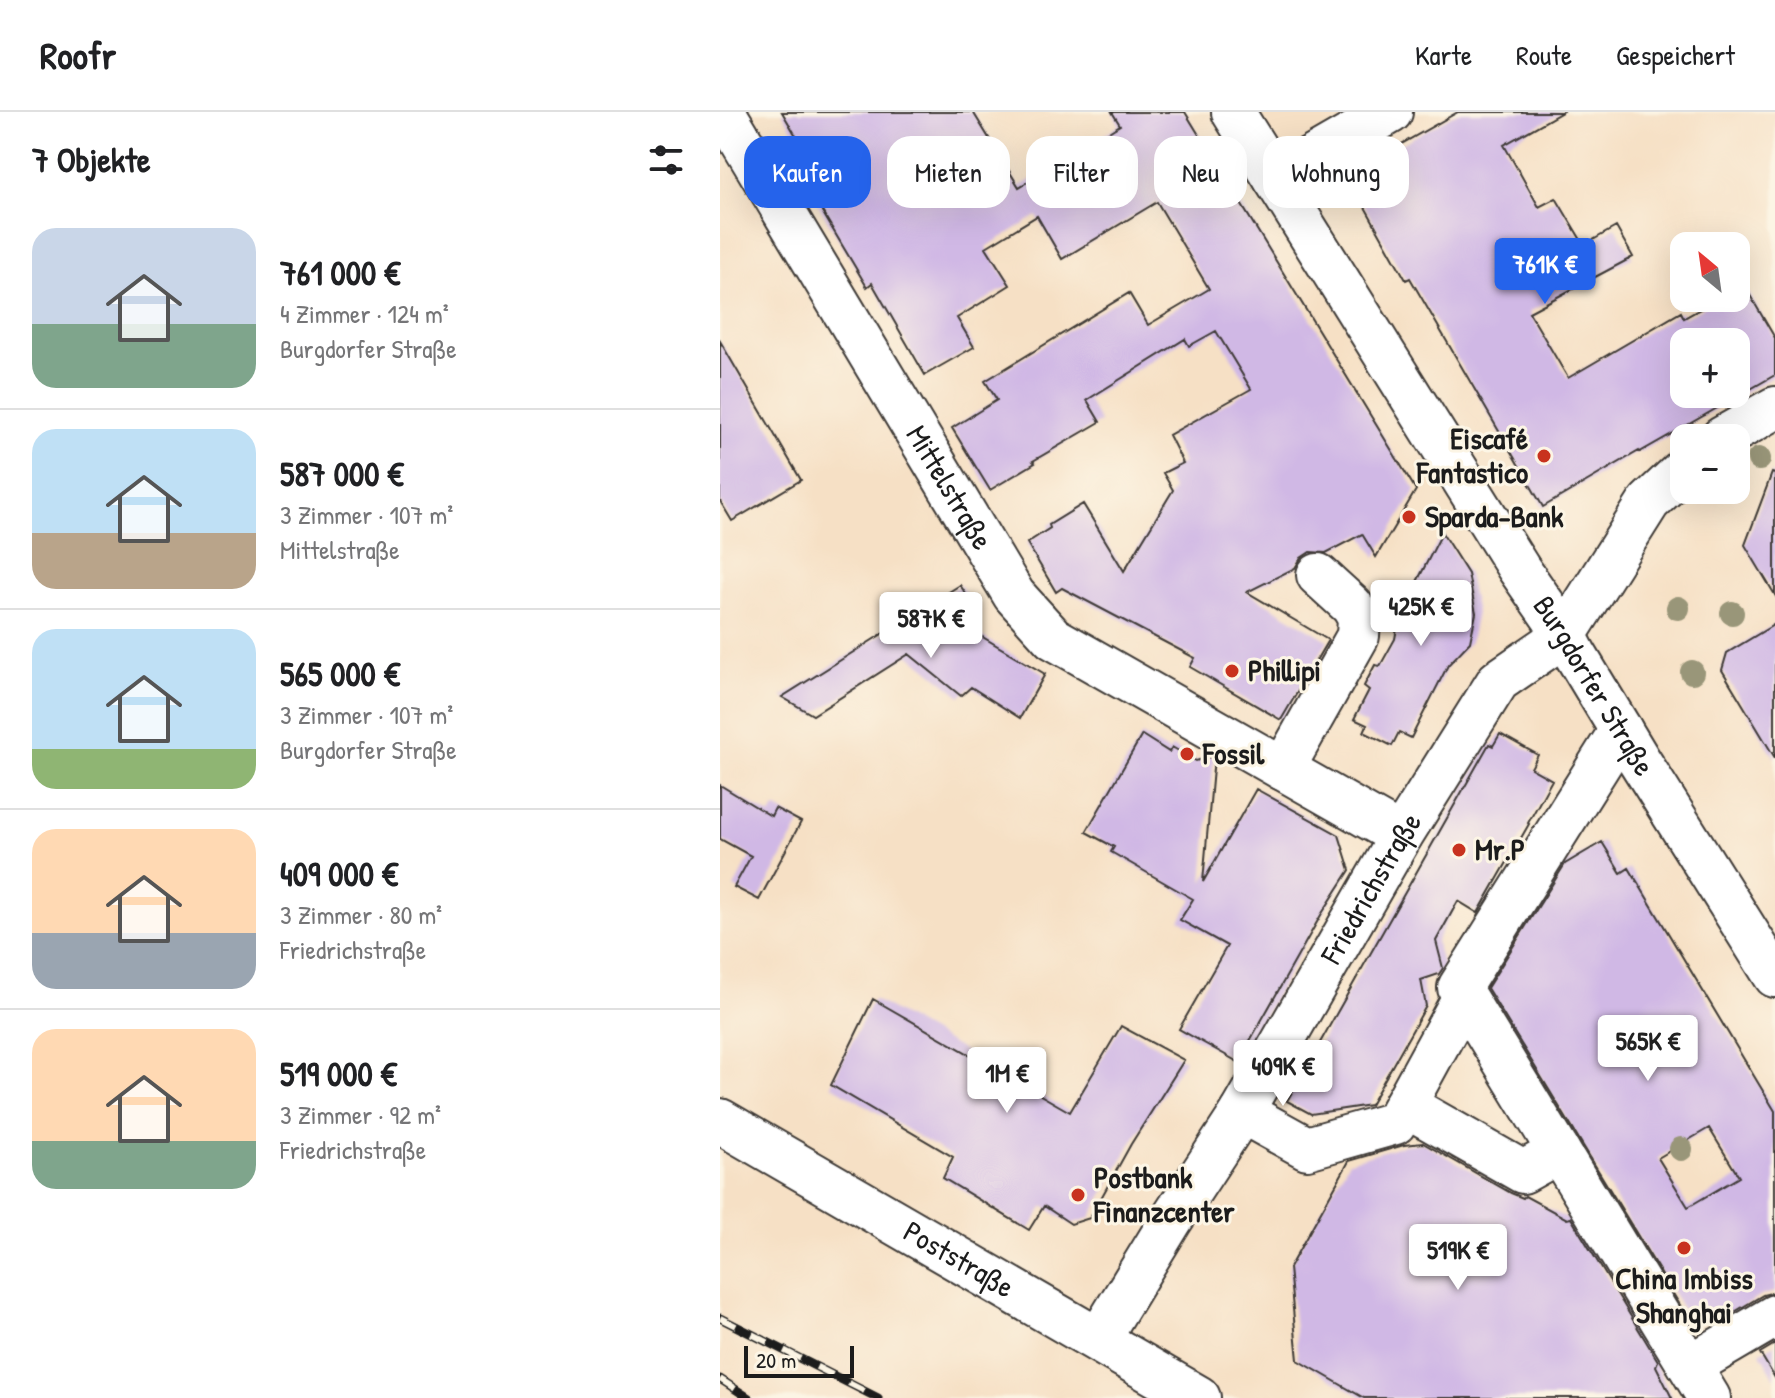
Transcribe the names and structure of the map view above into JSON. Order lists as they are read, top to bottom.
{
  "streets": {
    "main road": ["Poststraße"],
    "street": ["Mittelstraße", "Burgdorfer Straße", "Friedrichstraße"]
  },
  "crossings": [
    ["Mittelstraße", "Friedrichstraße"],
    ["Burgdorfer Straße", "Friedrichstraße"],
    ["Friedrichstraße", "Poststraße"]
  ],
  "places": [
    "Eiscafé Fantastico",
    "Sparda-Bank",
    "Phillipi",
    "Fossil",
    "Mr.P",
    "Postbank Finanzcenter",
    "China Imbiss Shanghai"
  ],
  "scale_bar": "20 m",
  "north": "top left",
  "page": {
    "header": "Roofr",
    "nav": ["Karte", "Route", "Gespeichert"],
    "heading": "7 Objekte",
    "chip": [
      "Kaufen",
      "Mieten",
      "Filter",
      "Neu",
      "Wohnung"
    ],
    "list": [
      {
        "name": "761 000 €",
        "note": "4 Zimmer · 124 m² · Burgdorfer Straße"
      },
      {
        "name": "587 000 €",
        "note": "3 Zimmer · 107 m² · Mittelstraße"
      },
      {
        "name": "565 000 €",
        "note": "3 Zimmer · 107 m² · Burgdorfer Straße"
      },
      {
        "name": "409 000 €",
        "note": "3 Zimmer · 80 m² · Friedrichstraße"
      },
      {
        "name": "519 000 €",
        "note": "3 Zimmer · 92 m² · Friedrichstraße"
      }
    ],
    "map_buttons": ["+", "−"],
    "price": [
      "761K €",
      "425K €",
      "587K €",
      "565K €",
      "409K €",
      "1M €",
      "519K €"
    ],
    "scale": "20 m"
  }
}
